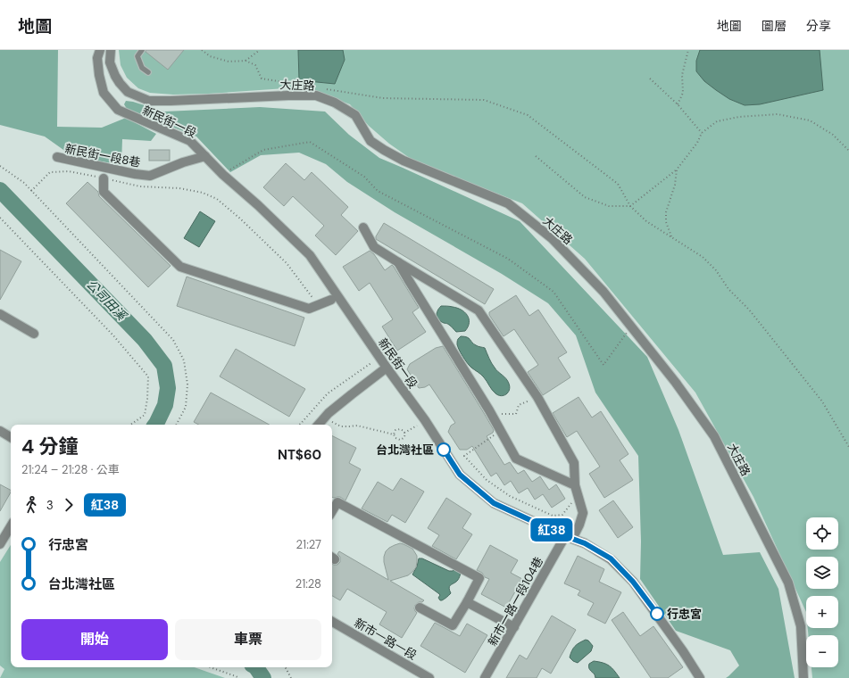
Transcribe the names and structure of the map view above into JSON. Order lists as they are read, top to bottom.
{
  "streets": {
    "street": [
      "大庄路",
      "新民街一段",
      "新民街一段8巷",
      "新市一路一段104巷",
      "新市一路一段"
    ]
  },
  "crossings": [
    ["新民街一段", "新民街一段8巷"],
    ["新民街一段", "新市一路一段104巷"]
  ],
  "water": ["公司田溪"],
  "places": ["台北灣社區", "行忠宮"],
  "lines": ["bus line 紅38"],
  "page": {
    "header": "地圖",
    "nav": ["地圖", "圖層", "分享"],
    "on_map": "紅38",
    "heading": ["4 分鐘", "21:24 – 21:28 · 公車", "NT$60"],
    "legs": ["3", "紅38"],
    "map_buttons": ["+", "−"],
    "list": [
      {
        "name": "行忠宮",
        "value": "21:27"
      },
      {
        "name": "台北灣社區",
        "value": "21:28"
      }
    ],
    "buttons": ["開始", "車票"]
  }
}
